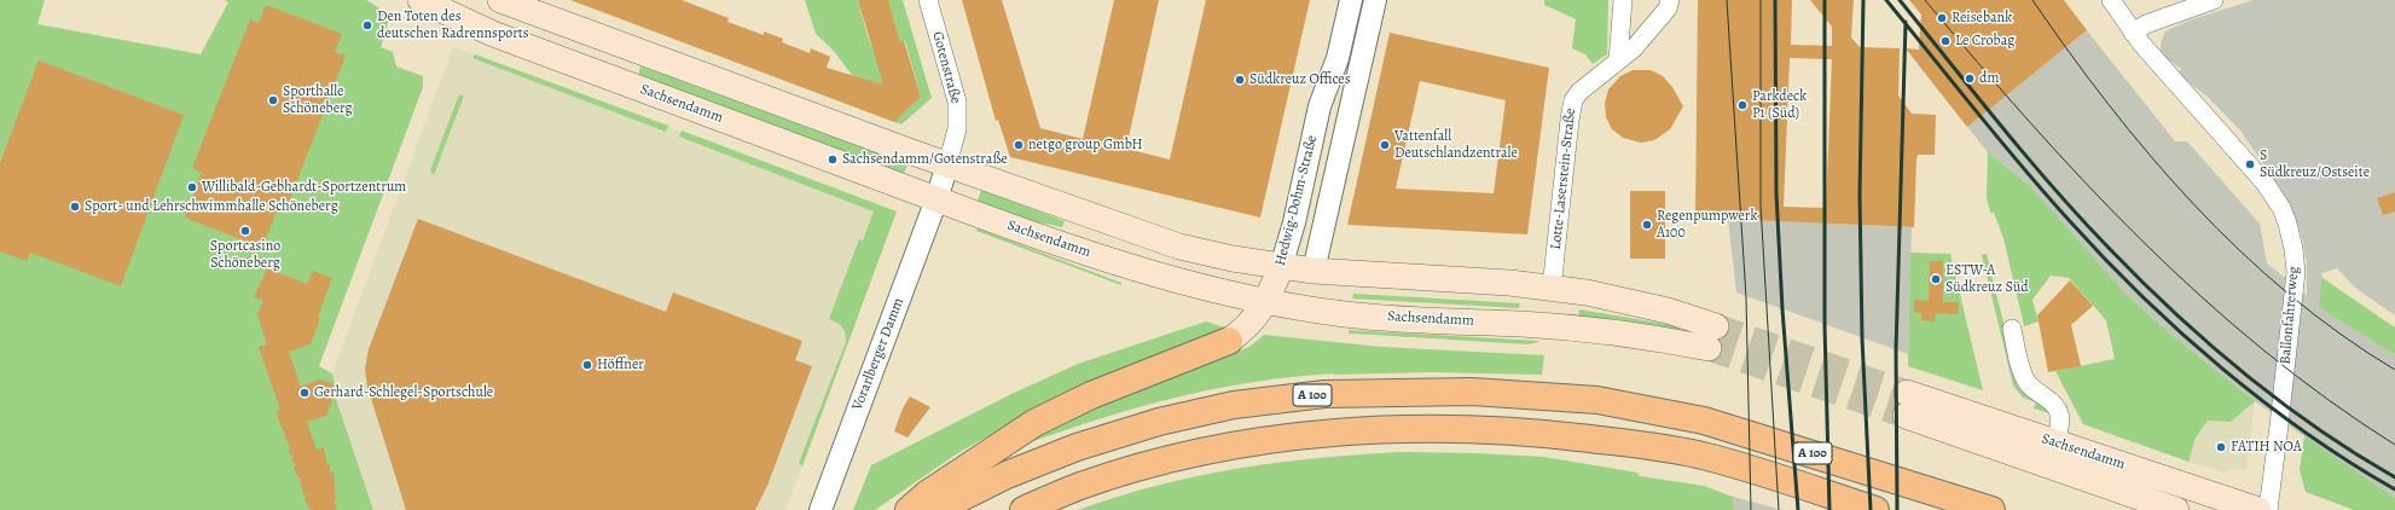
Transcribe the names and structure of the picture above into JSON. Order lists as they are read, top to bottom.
{
  "streets": {
    "highway": ["A 100"],
    "main road": ["Sachsendamm", "Hedwig-Dohm-Straße"],
    "street": [
      "Gotenstraße",
      "Lotte-Laserstein-Straße",
      "Ballonfahrerweg",
      "Vorarlberger Damm"
    ]
  },
  "crossings": [
    ["Gotenstraße", "Sachsendamm"],
    ["Gotenstraße", "Vorarlberger Damm"],
    ["Sachsendamm", "Lotte-Laserstein-Straße"],
    ["Sachsendamm", "Hedwig-Dohm-Straße"],
    ["Sachsendamm", "Vorarlberger Damm"]
  ],
  "places": [
    "Reisebank",
    "Den Toten des deutschen Radrennsports",
    "Le Crobag",
    "dm",
    "Südkreuz Offices",
    "Sporthalle Schöneberg",
    "Parkdeck P1 (Süd)",
    "netgo group GmbH",
    "Vattenfall Deutschlandzentrale",
    "Sachsendamm/Gotenstraße",
    "S Südkreuz/Ostseite",
    "Willibald-Gebhardt-Sportzentrum",
    "Sport- und Lehrschwimmhalle Schöneberg",
    "Regenpumpwerk A100",
    "Sportcasino Schöneberg",
    "ESTW-A Südkreuz Süd",
    "Höffner",
    "Gerhard-Schlegel-Sportschule",
    "FATIH NOA"
  ]
}
